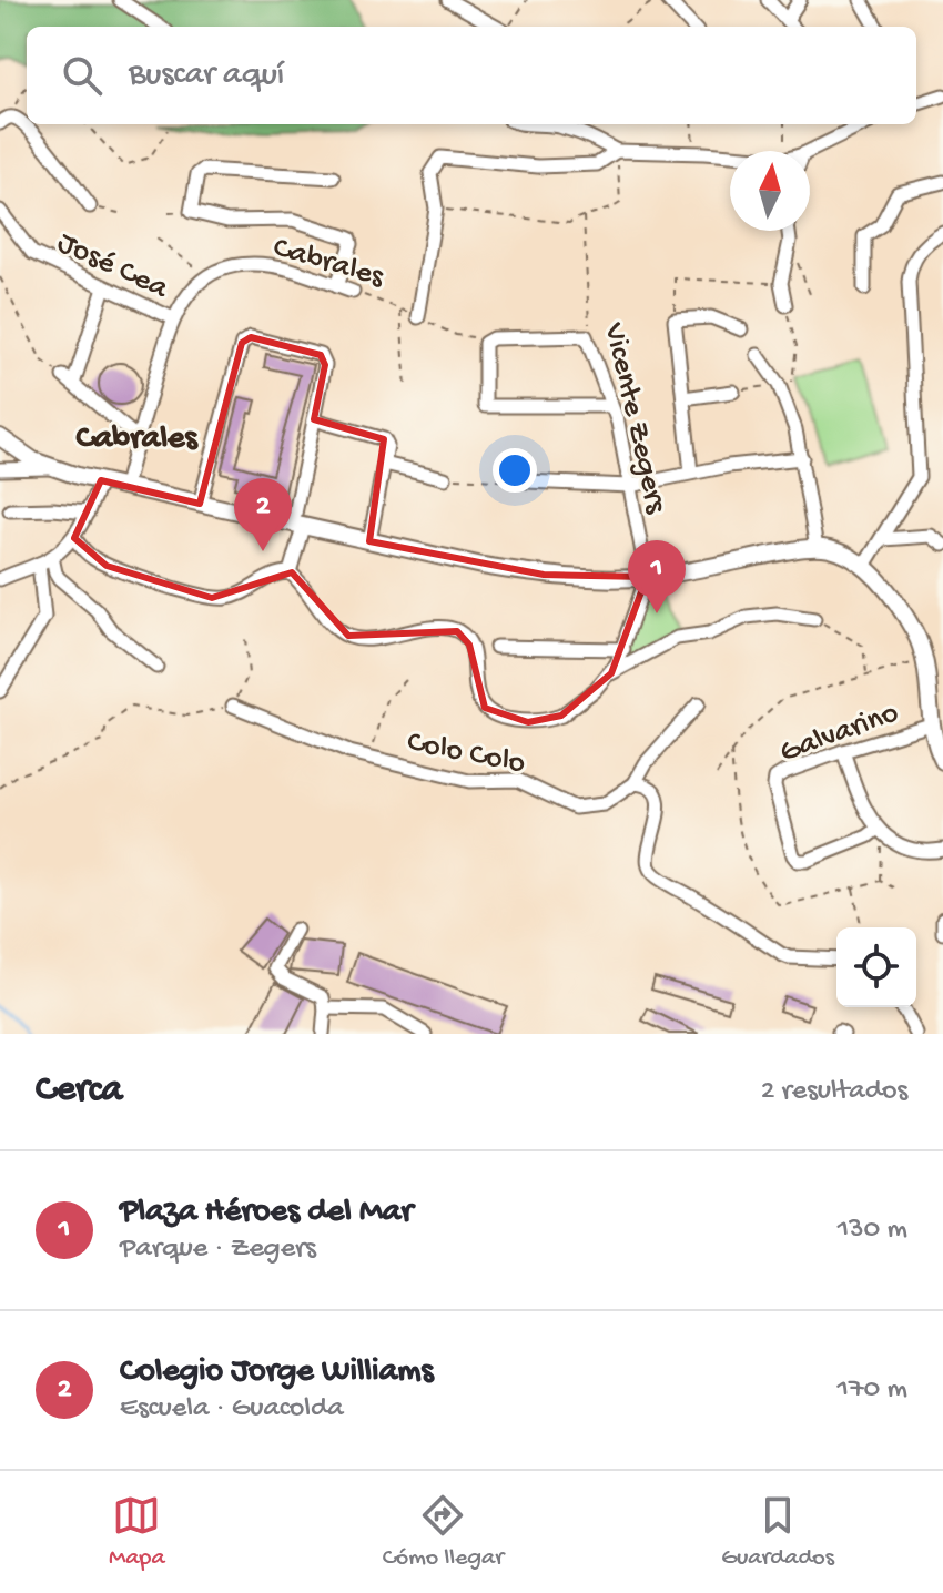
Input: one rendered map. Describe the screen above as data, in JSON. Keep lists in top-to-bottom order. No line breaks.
{"streets":{"street":["Cabrales","José Cea","Vicente Zegers","Galvarino","Colo Colo"]},"districts":["Cabrales"],"north":"top","page":{"search":"Buscar aquí","pins":["2","1"],"heading":["Cerca","2 resultados"],"list":[{"mark":"1","name":"Plaza Héroes del Mar","note":"Parque · Zegers","value":"130 m"},{"mark":"2","name":"Colegio Jorge Williams","note":"Escuela · Guacolda","value":"170 m"}],"nav":["Mapa","Cómo llegar","Guardados"]}}
